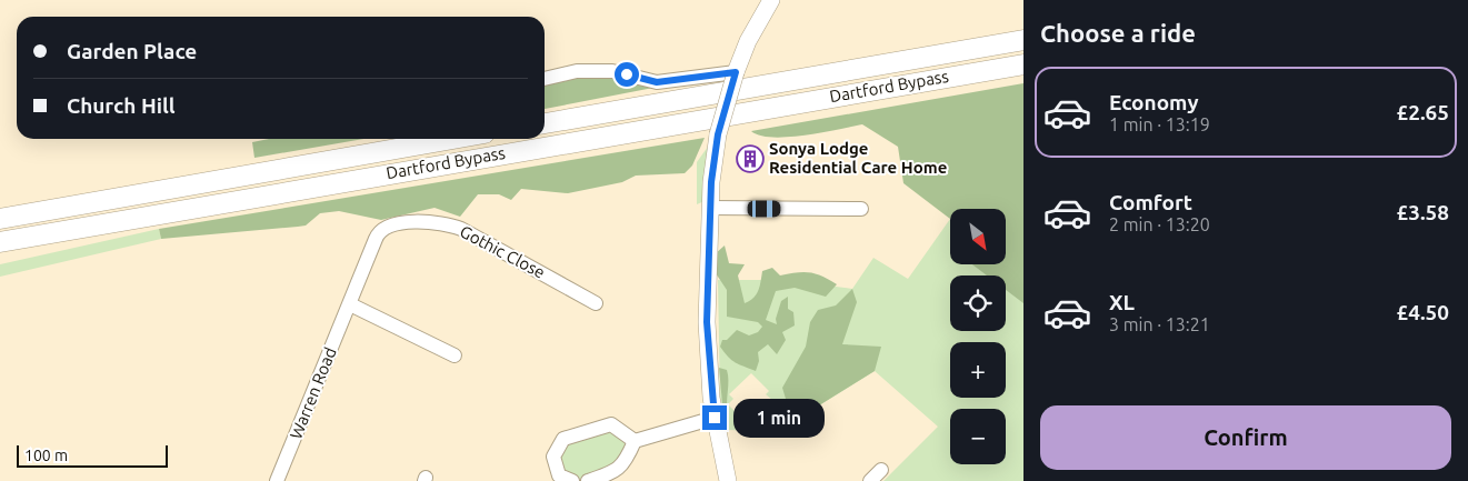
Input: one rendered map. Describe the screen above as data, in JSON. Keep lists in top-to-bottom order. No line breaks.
{"streets":{"highway":["Dartford Bypass"],"street":["Gothic Close","Warren Road"]},"crossings":[["Gothic Close","Warren Road"]],"places":{"building":["Sonya Lodge Residential Care Home"]},"scale_bar":"100 m","north":"bottom right","page":{"heading":"Choose a ride","banner":["Garden Place","Church Hill"],"list":[{"name":"Economy","note":"1 min · 13:19","value":"£2.65"},{"name":"Comfort","note":"2 min · 13:20","value":"£3.58"},{"name":"XL","note":"3 min · 13:21","value":"£4.50"}],"map_buttons":["+","−"],"buttons":"Confirm","bubble":"1 min","scale":"100 m"}}
